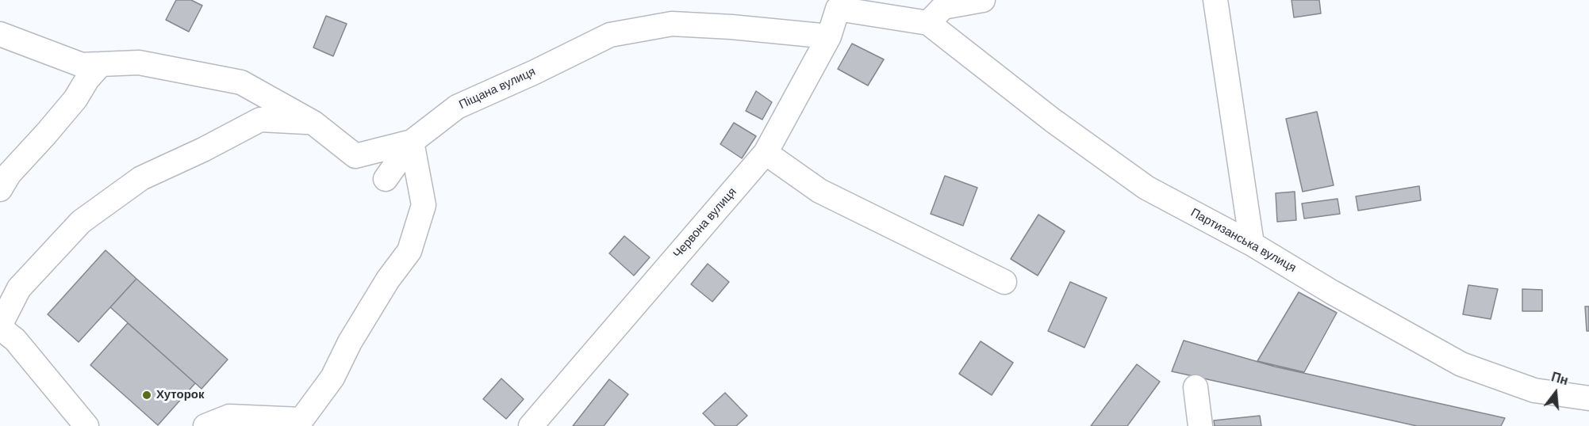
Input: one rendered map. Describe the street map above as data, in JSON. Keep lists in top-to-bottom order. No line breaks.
{"streets":{"street":["Піщана вулиця","Червона вулиця","Партизанська вулиця"]},"crossings":[["Піщана вулиця","Червона вулиця"]],"places":["Хуторок"],"north":"top"}
